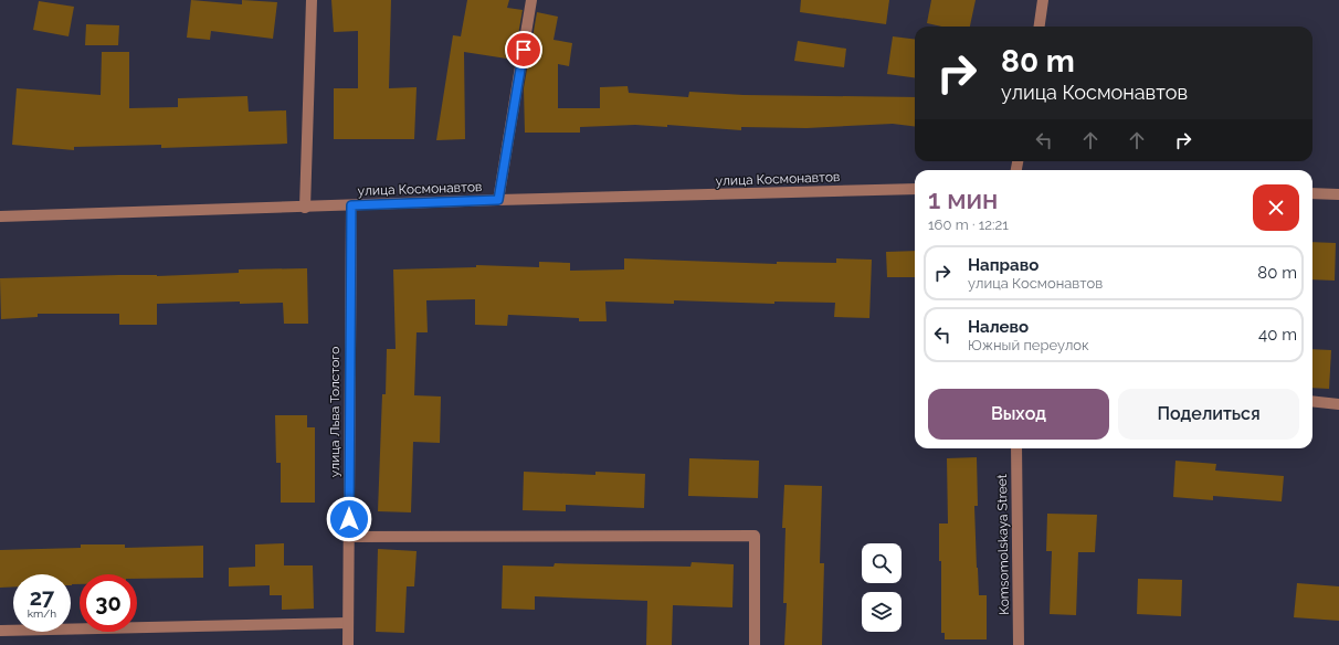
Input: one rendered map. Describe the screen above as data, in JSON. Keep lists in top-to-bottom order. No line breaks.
{"streets":{"street":["улица Космонавтов","улица Льва Толстого","Komsomolskaya Street"]},"crossings":[["улица Космонавтов","улица Льва Толстого"]],"page":{"turn":["80 m","улица Космонавтов"],"heading":["1 мин","160 m · 12:21"],"list":[{"name":"Направо","note":"улица Космонавтов","value":"80 m"},{"name":"Налево","note":"Южный переулок","value":"40 m"}],"buttons":["Выход","Поделиться"],"speed":"27 km/h","limit":"30"}}
